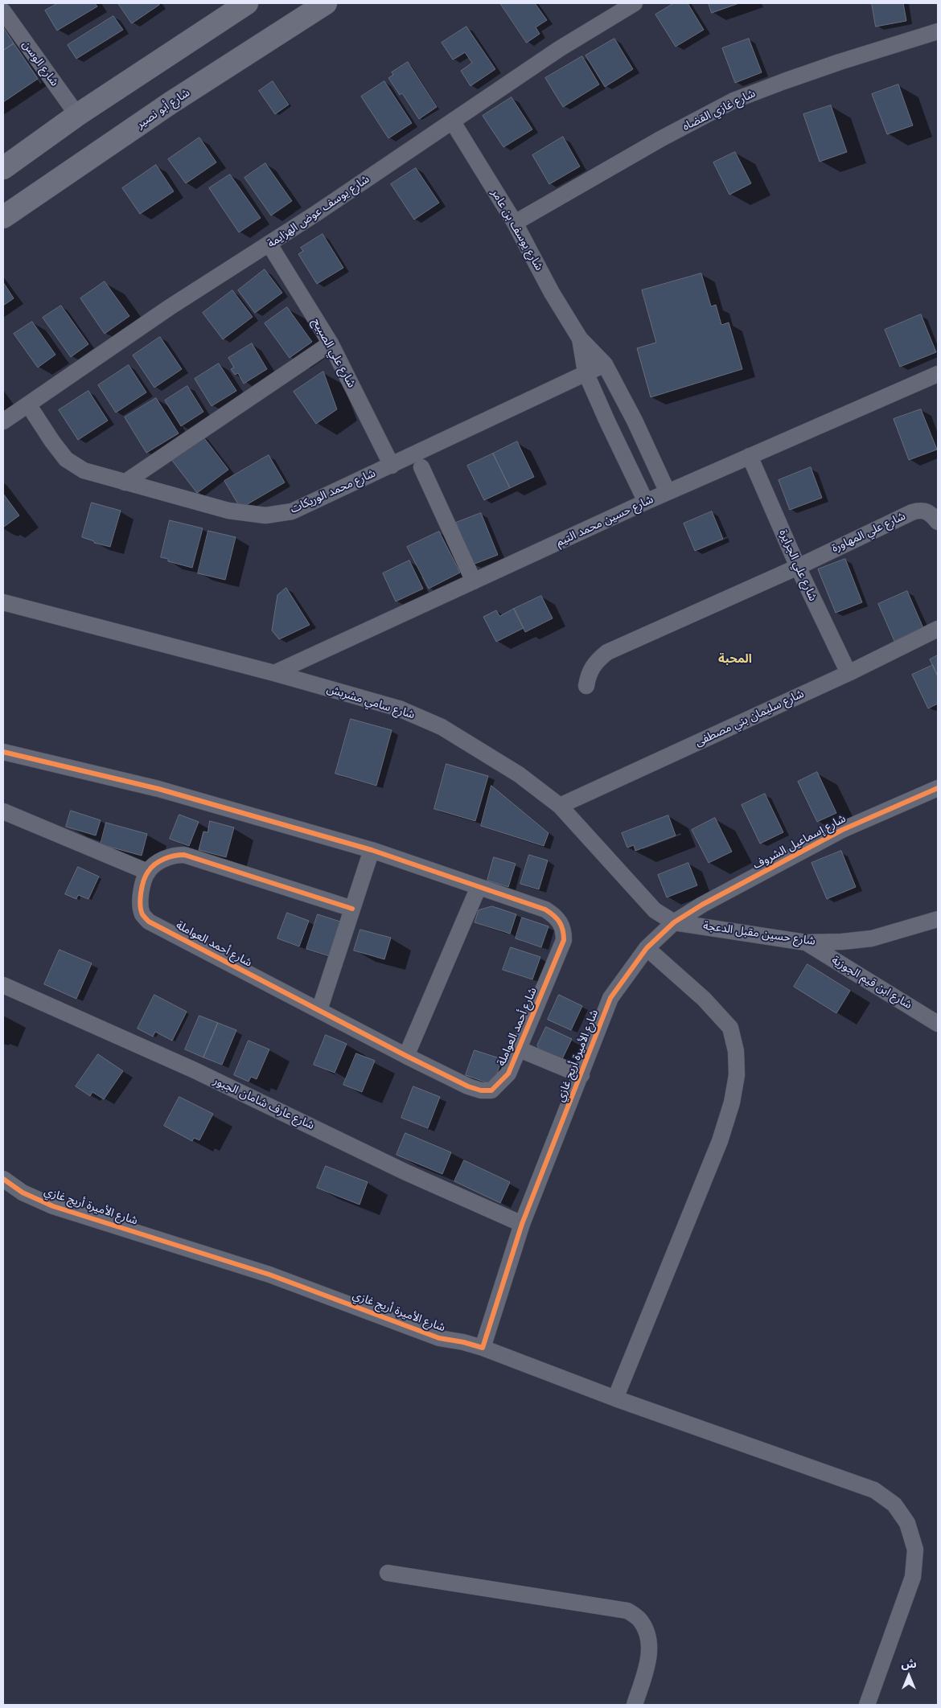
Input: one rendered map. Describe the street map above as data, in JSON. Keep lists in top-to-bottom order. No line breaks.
{"streets":{"main road":["شارع أبو نصير"],"street":["شارع الوسن","شارع غازي القضاه","شارع يوسف عوض الهزايمة","شارع يوسف بن عامر","شارع علي الصبيح","شارع محمد الوريكات","شارع حسين محمد التيم","شارع علي المهاورة","شارع علي الجرايرة","شارع سامي مشربش","شارع سليمان بني مصطفى","شارع إسماعيل الشروف","شارع حسين مقبل الدعجة","شارع أحمد العواملة","شارع ابن قيم الجوزية","شارع الأميرة أريج غازي","شارع عارف شامان الجبور"]},"crossings":[["شارع غازي القضاه","شارع يوسف بن عامر"],["شارع يوسف عوض الهزايمة","شارع يوسف بن عامر"],["شارع يوسف عوض الهزايمة","شارع علي الصبيح"],["شارع يوسف عوض الهزايمة","شارع محمد الوريكات"],["شارع يوسف بن عامر","شارع محمد الوريكات"],["شارع يوسف بن عامر","شارع حسين محمد التيم"],["شارع علي الصبيح","شارع محمد الوريكات"],["شارع حسين محمد التيم","شارع علي الجرايرة"],["شارع حسين محمد التيم","شارع سامي مشربش"],["شارع علي المهاورة","شارع علي الجرايرة"],["شارع علي الجرايرة","شارع سليمان بني مصطفى"],["شارع سامي مشربش","شارع سليمان بني مصطفى"],["شارع سامي مشربش","شارع إسماعيل الشروف"],["شارع سامي مشربش","شارع حسين مقبل الدعجة"],["شارع سامي مشربش","شارع الأميرة أريج غازي"],["شارع إسماعيل الشروف","شارع حسين مقبل الدعجة"],["شارع إسماعيل الشروف","شارع الأميرة أريج غازي"],["شارع حسين مقبل الدعجة","شارع ابن قيم الجوزية"],["شارع حسين مقبل الدعجة","شارع الأميرة أريج غازي"],["شارع أحمد العواملة","شارع الأميرة أريج غازي"],["شارع الأميرة أريج غازي","شارع عارف شامان الجبور"]],"districts":["المحبة"],"north":"top"}
